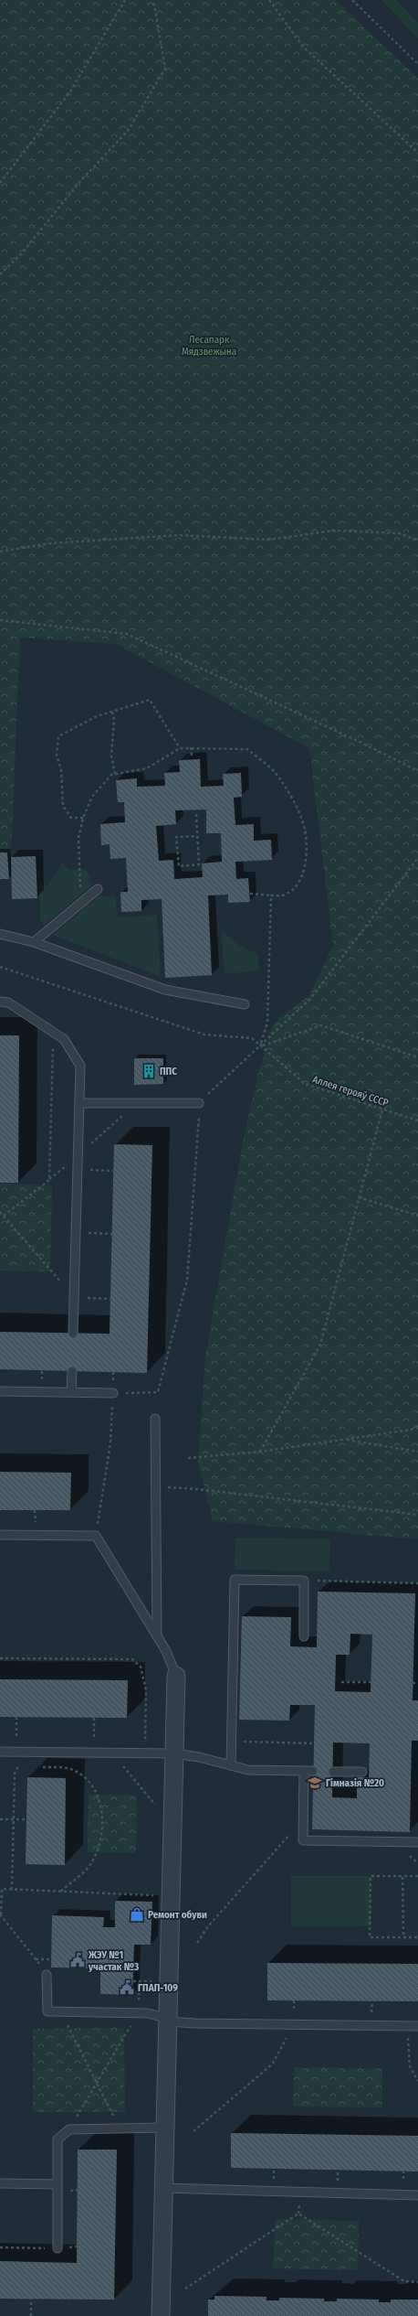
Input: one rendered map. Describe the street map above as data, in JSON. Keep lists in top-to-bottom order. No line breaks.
{"streets":{"path":["Аллея герояў СССР"]},"parks":["Лесапарк Мядзвежына"],"places":{"building":["ППС"],"school or university":["Гімназія №20"],"shop":["Ремонт обуви"],"public building":["ЖЭУ №1 участак №3","ГПАП-109"]}}
